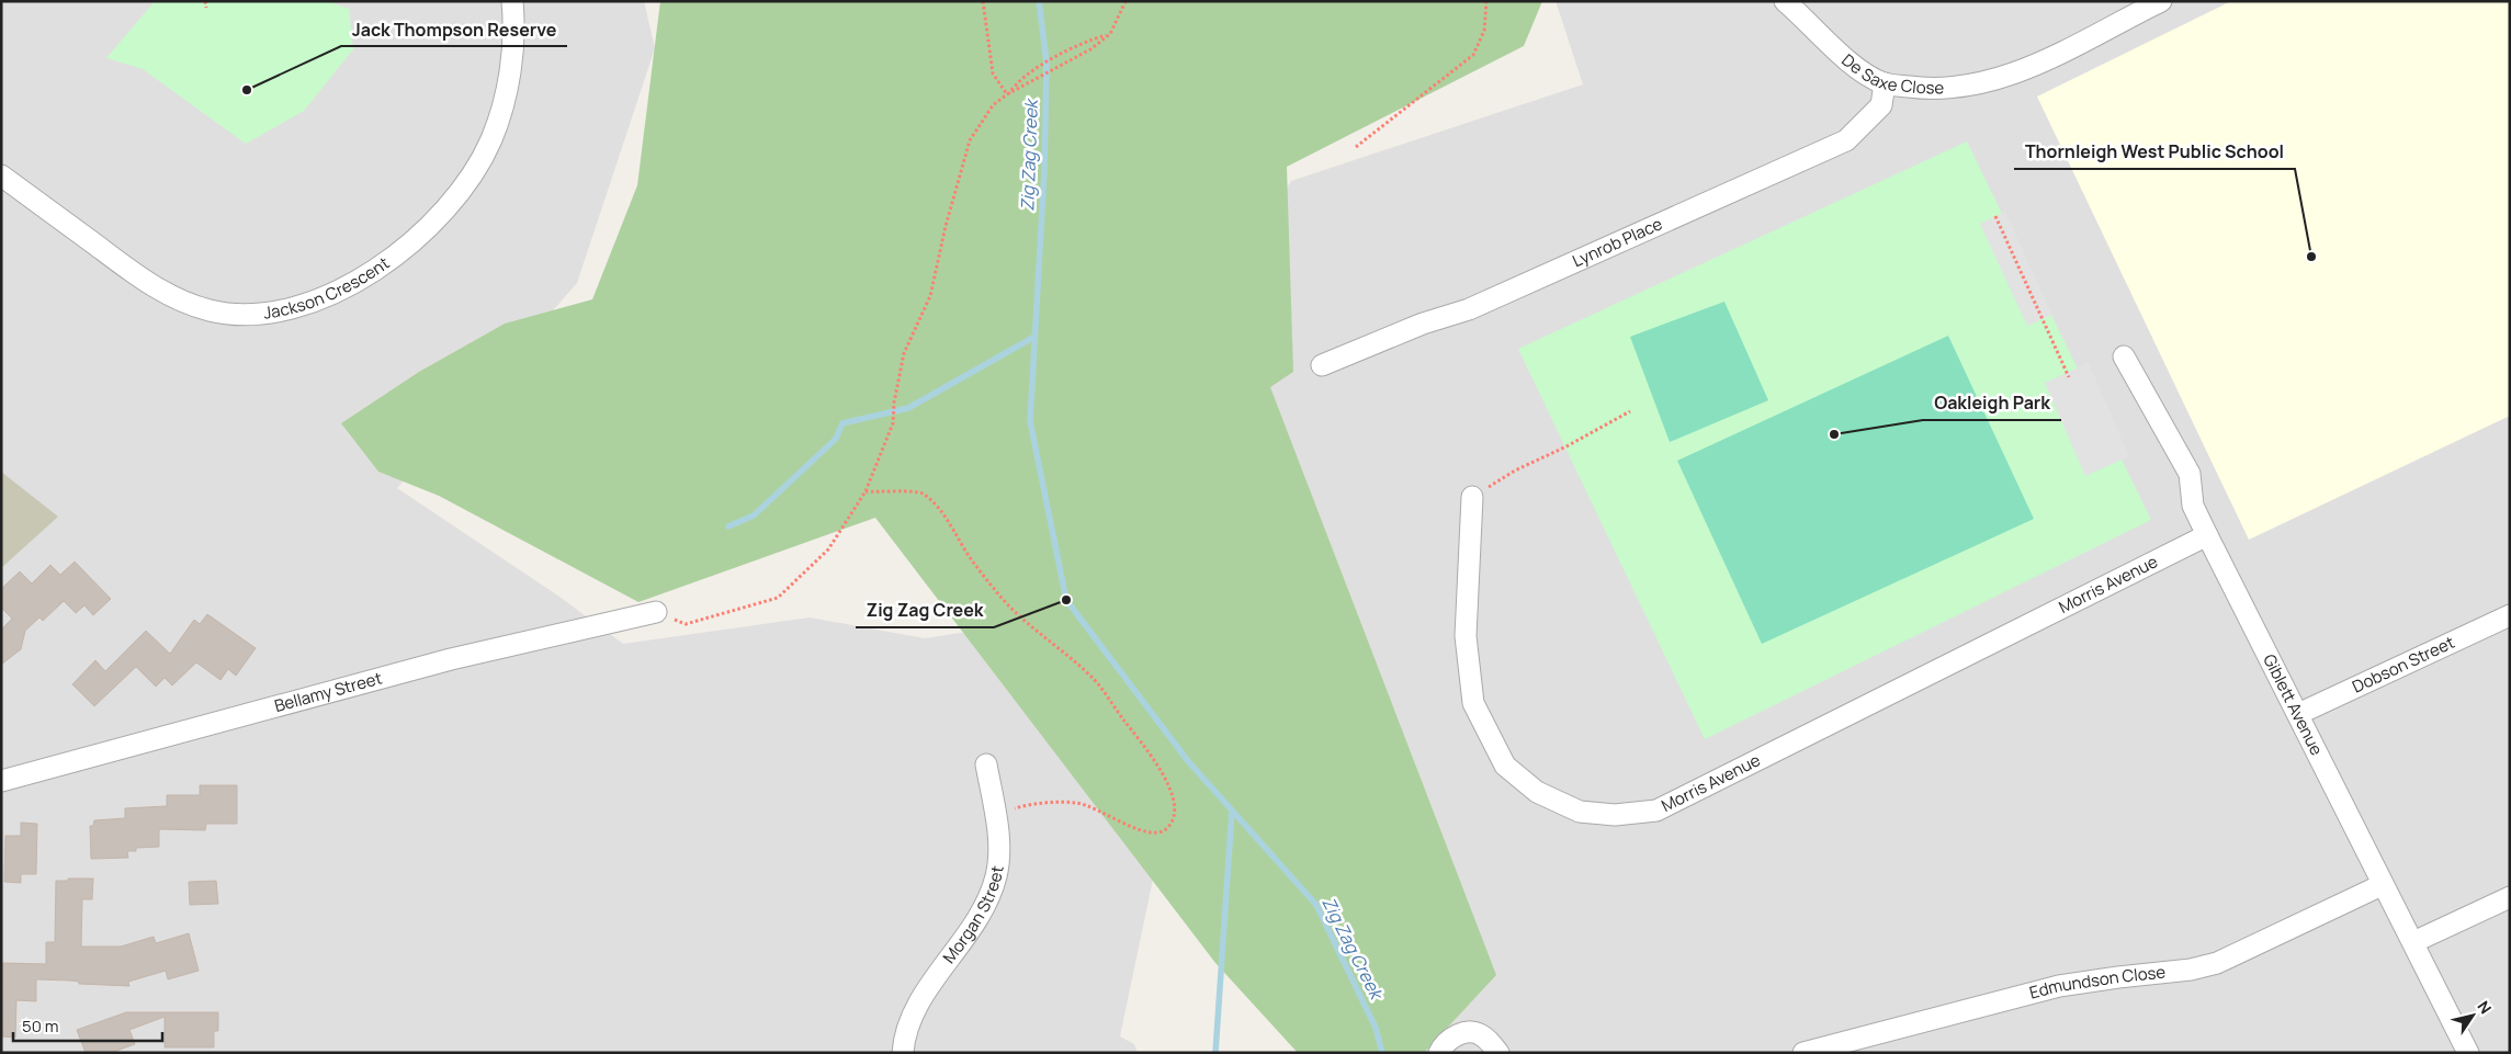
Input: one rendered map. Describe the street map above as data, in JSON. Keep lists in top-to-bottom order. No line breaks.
{"streets":{"street":["De Saxe Close","Lynrob Place","Jackson Crescent","Morris Avenue","Dobson Street","Bellamy Street","Giblett Avenue","Morgan Street","Edmundson Close"]},"crossings":[["De Saxe Close","Lynrob Place"],["Morris Avenue","Giblett Avenue"],["Dobson Street","Giblett Avenue"],["Giblett Avenue","Edmundson Close"]],"water":["Zig Zag Creek"],"places":["Jack Thompson Reserve","Thornleigh West Public School","Oakleigh Park","Zig Zag Creek"],"scale_bar":"50 m","north":"top right"}
